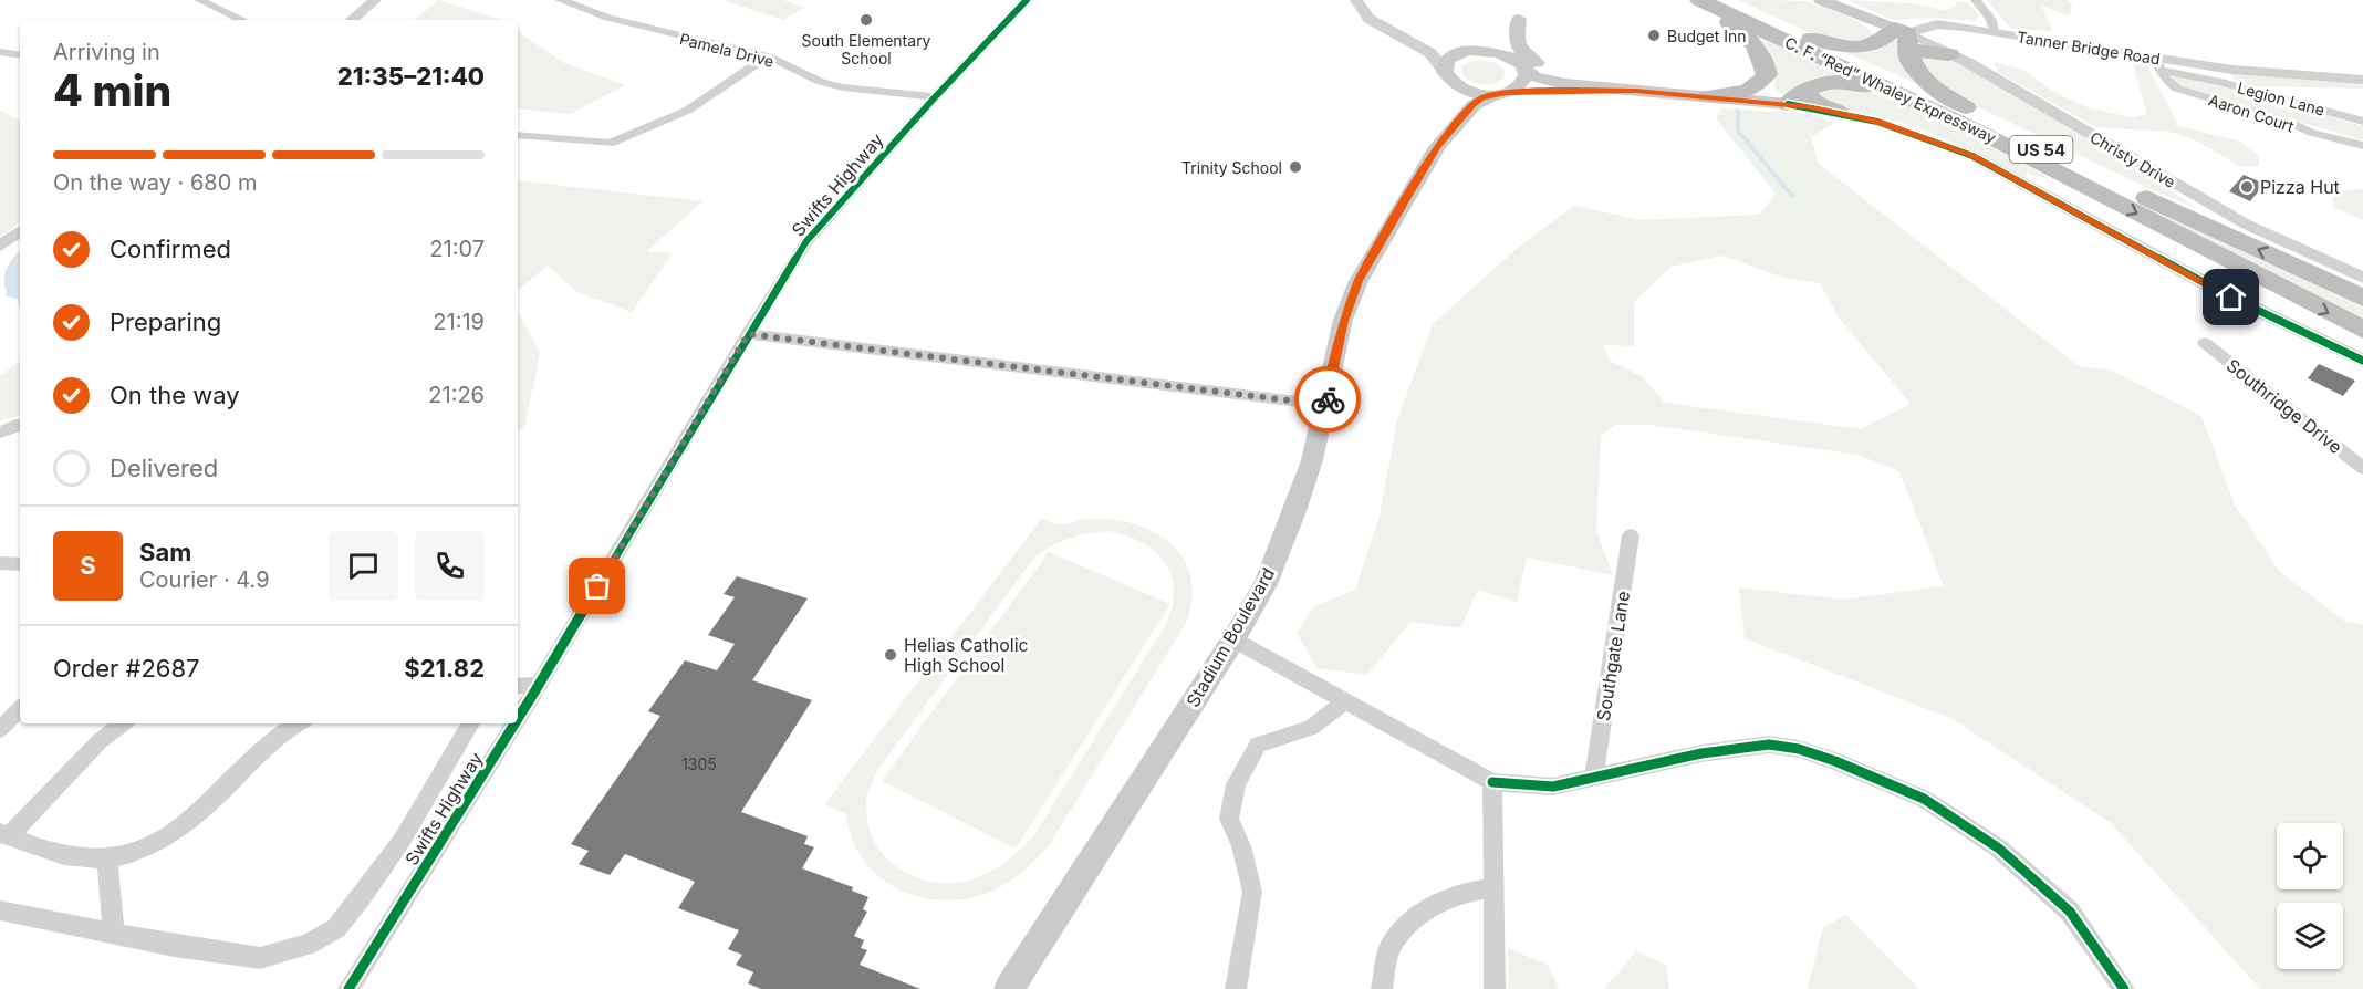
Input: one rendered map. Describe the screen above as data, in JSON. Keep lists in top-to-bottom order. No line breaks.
{"streets":{"highway":["C. F. “Red” Whaley Expressway","US 54"],"main road":["Stadium Boulevard"],"street":["Tanner Bridge Road","Pamela Drive","Legion Lane","Aaron Court","Christy Drive","Swifts Highway","Southridge Drive","Southgate Lane"]},"crossings":[["Tanner Bridge Road","Legion Lane"],["Tanner Bridge Road","Aaron Court"],["Tanner Bridge Road","Christy Drive"],["Pamela Drive","Swifts Highway"],["Legion Lane","Aaron Court"]],"places":["South Elementary School","Budget Inn","Trinity School","Pizza Hut","Helias Catholic High School"],"house_numbers":["1305"],"page":{"heading":["4 min","Arriving in","21:35–21:40"],"panel":["Sam","Courier · 4.9","Order #2687","$21.82"],"bar":"On the way · 680 m","list":[["Confirmed","21:07"],["Preparing","21:19"],["On the way","21:26"],"Delivered"],"round":"S"}}
